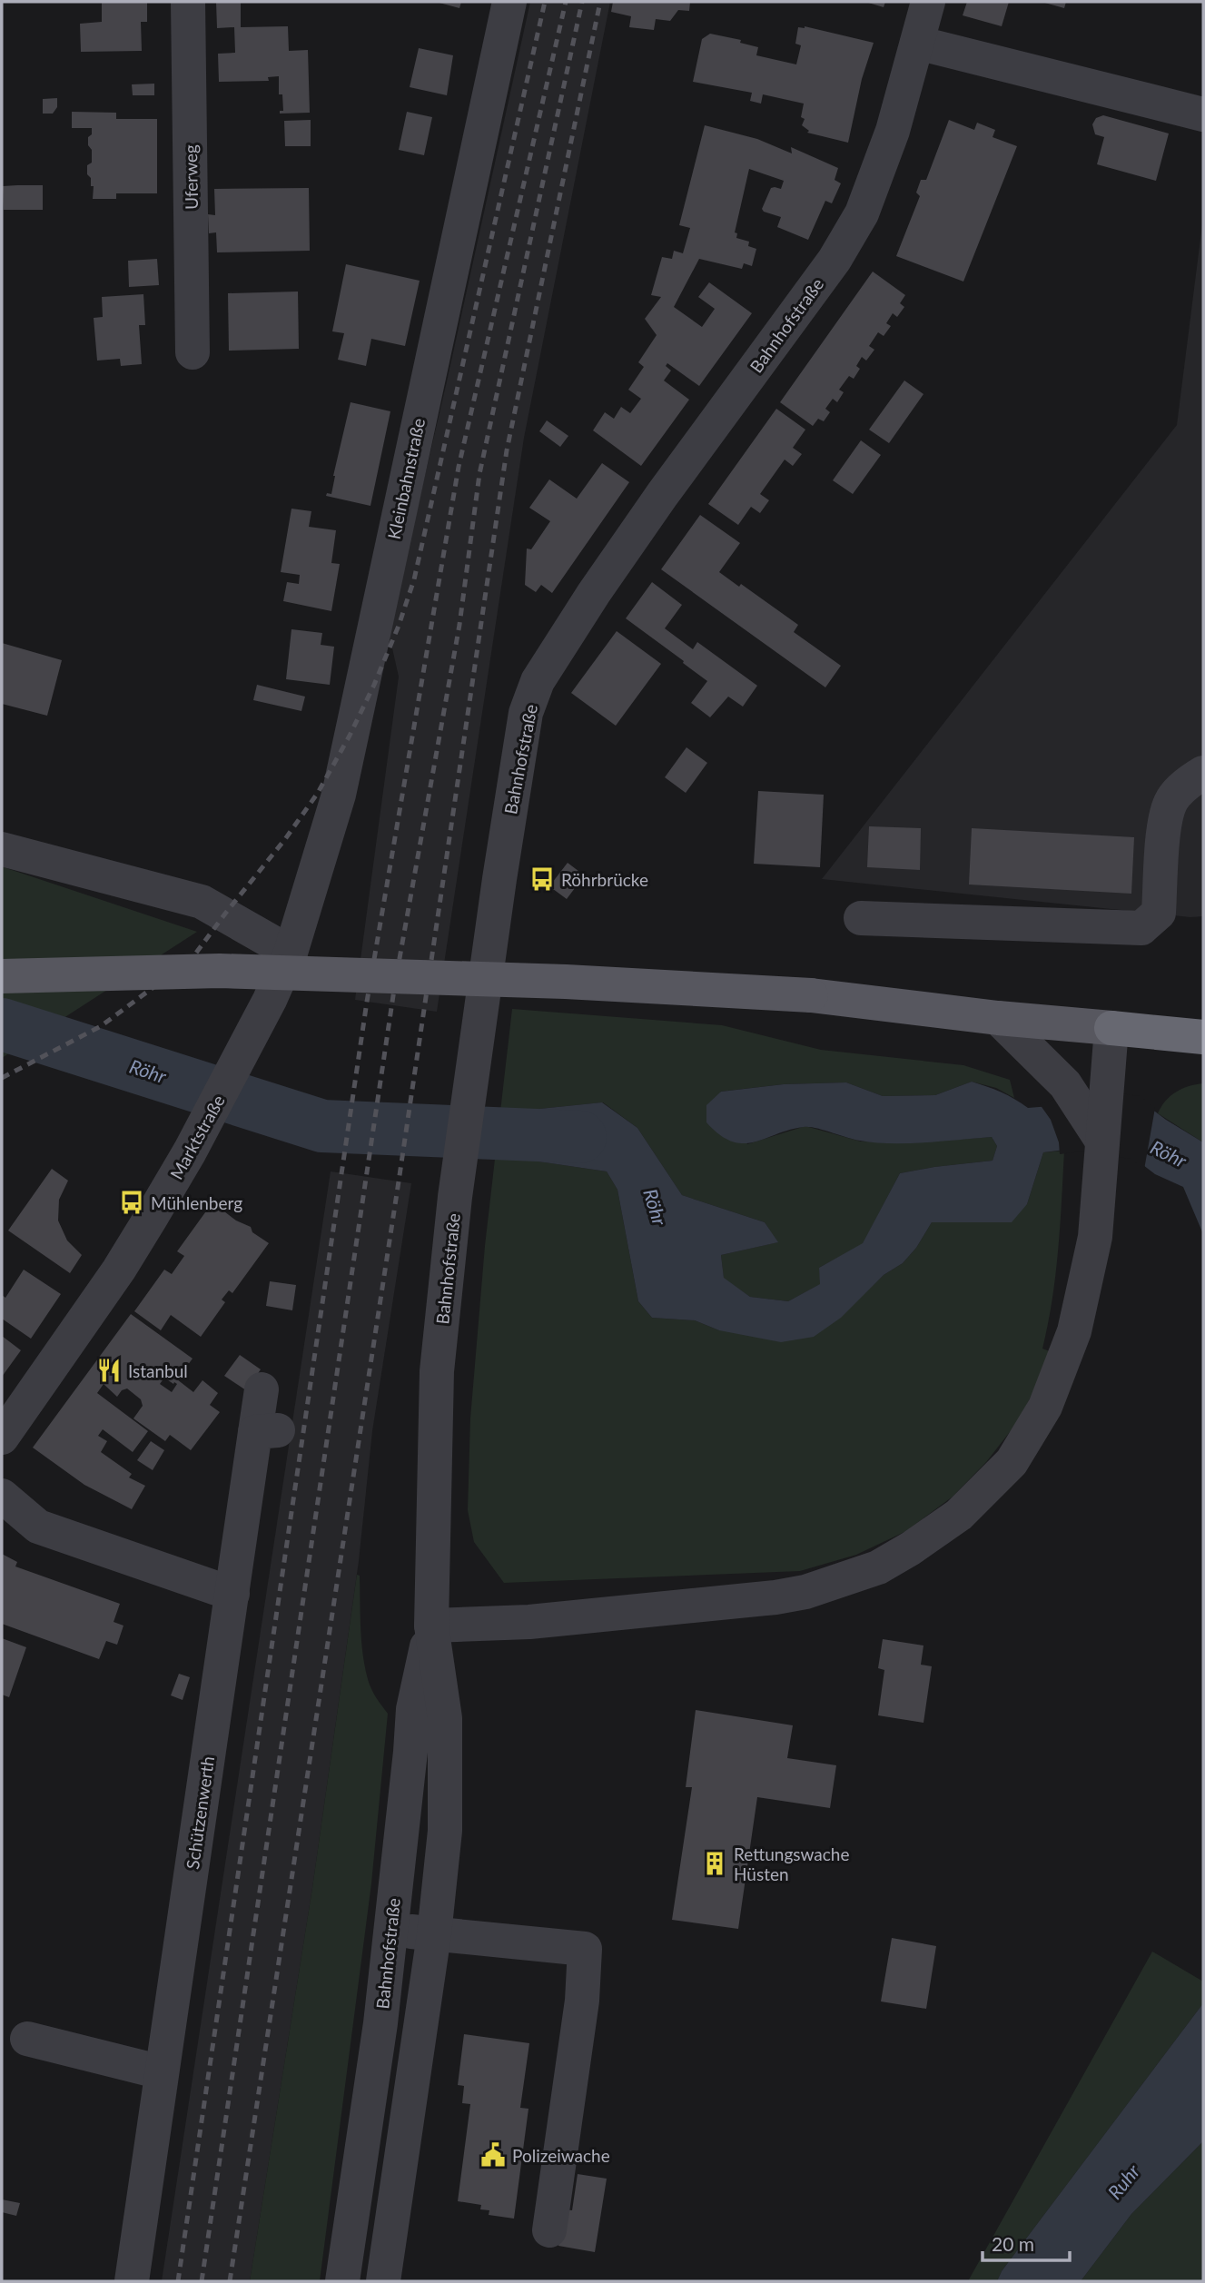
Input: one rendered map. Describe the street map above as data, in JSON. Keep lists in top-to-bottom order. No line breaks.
{"streets":{"street":["Uferweg","Bahnhofstraße","Kleinbahnstraße","Marktstraße","Schützenwerth"]},"crossings":[["Kleinbahnstraße","Marktstraße"]],"water":["Röhr","Ruhr"],"places":{"bus stop":["Röhrbrücke","Mühlenberg"],"restaurant":["Istanbul"],"building":["Rettungswache Hüsten"],"public building":["Polizeiwache"]},"scale_bar":"20 m"}
